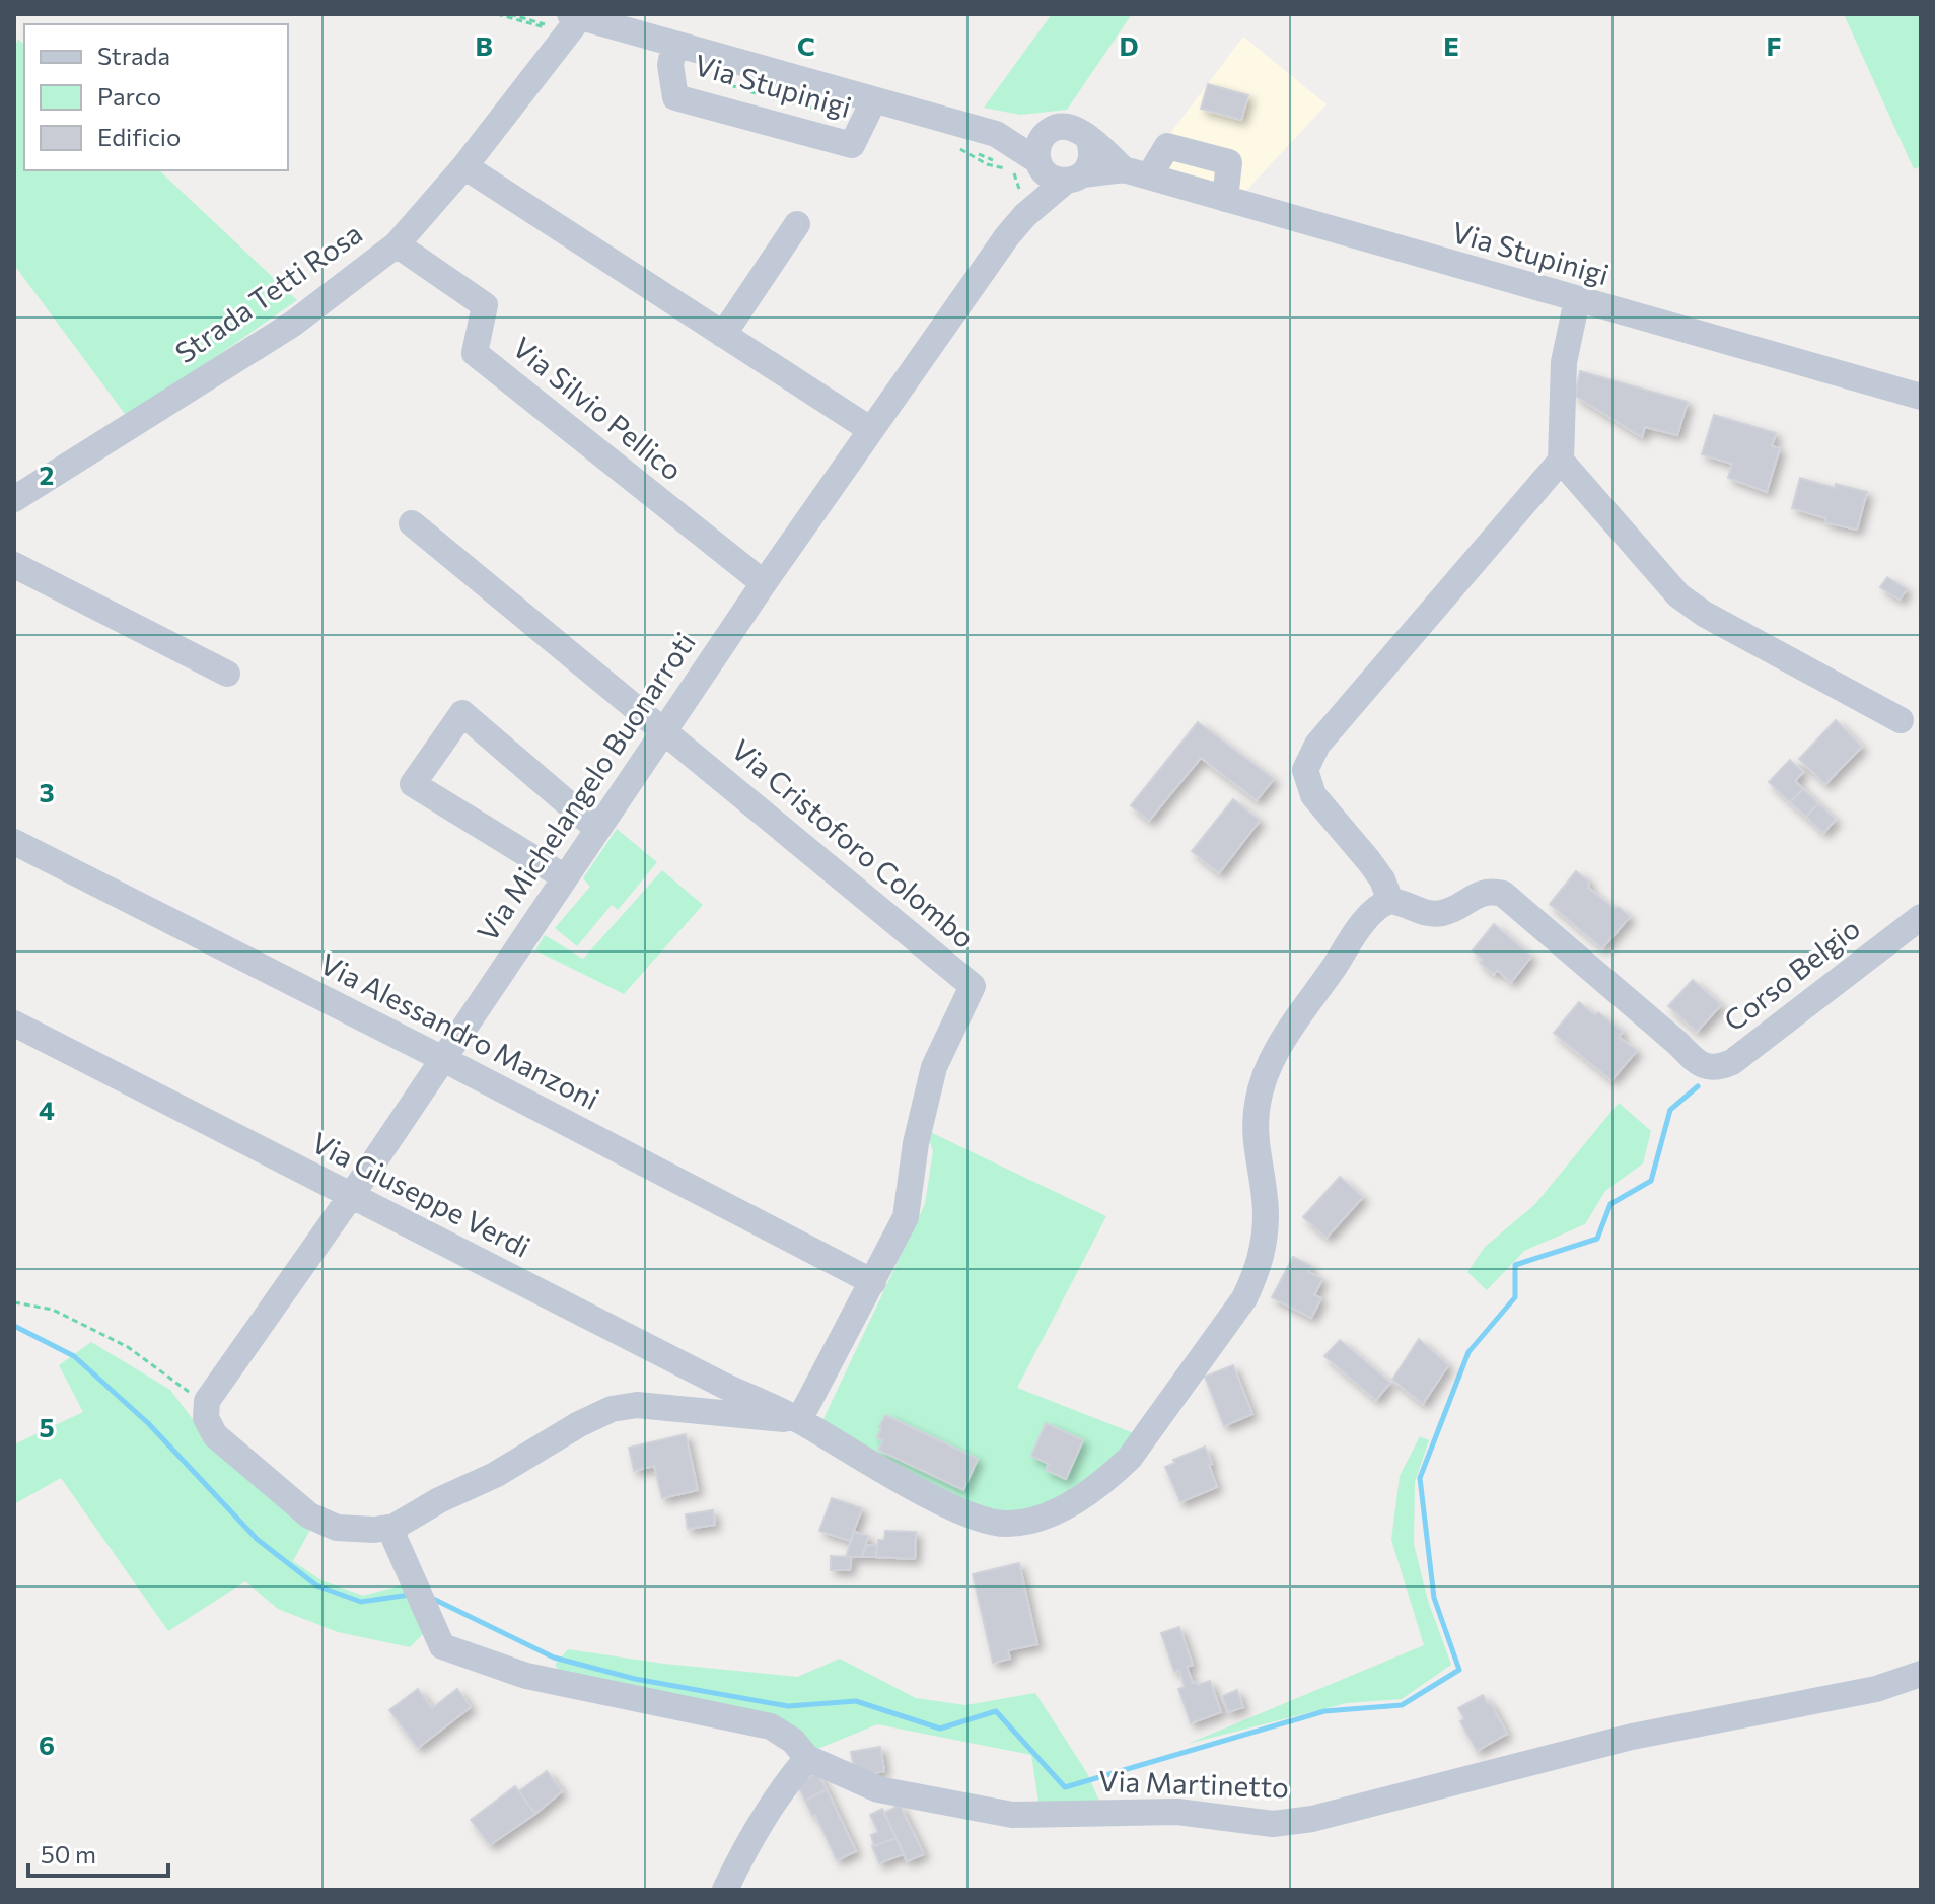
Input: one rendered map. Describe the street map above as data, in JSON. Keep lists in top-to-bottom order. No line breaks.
{"streets":{"street":["Via Stupinigi","Strada Tetti Rosa","Via Silvio Pellico","Via Michelangelo Buonarroti","Via Cristoforo Colombo","Corso Belgio","Via Alessandro Manzoni","Via Giuseppe Verdi","Via Martinetto"]},"crossings":[["Via Stupinigi","Strada Tetti Rosa"],["Via Stupinigi","Via Michelangelo Buonarroti"],["Strada Tetti Rosa","Via Silvio Pellico"],["Via Silvio Pellico","Via Michelangelo Buonarroti"],["Via Michelangelo Buonarroti","Via Cristoforo Colombo"],["Via Michelangelo Buonarroti","Via Alessandro Manzoni"],["Via Michelangelo Buonarroti","Via Giuseppe Verdi"],["Via Cristoforo Colombo","Via Alessandro Manzoni"],["Via Cristoforo Colombo","Via Giuseppe Verdi"]],"legend":["Strada","Parco","Edificio"],"scale_bar":"50 m","grid":{"columns":["B","C","D","E","F"],"rows":["2","3","4","5","6"]}}
